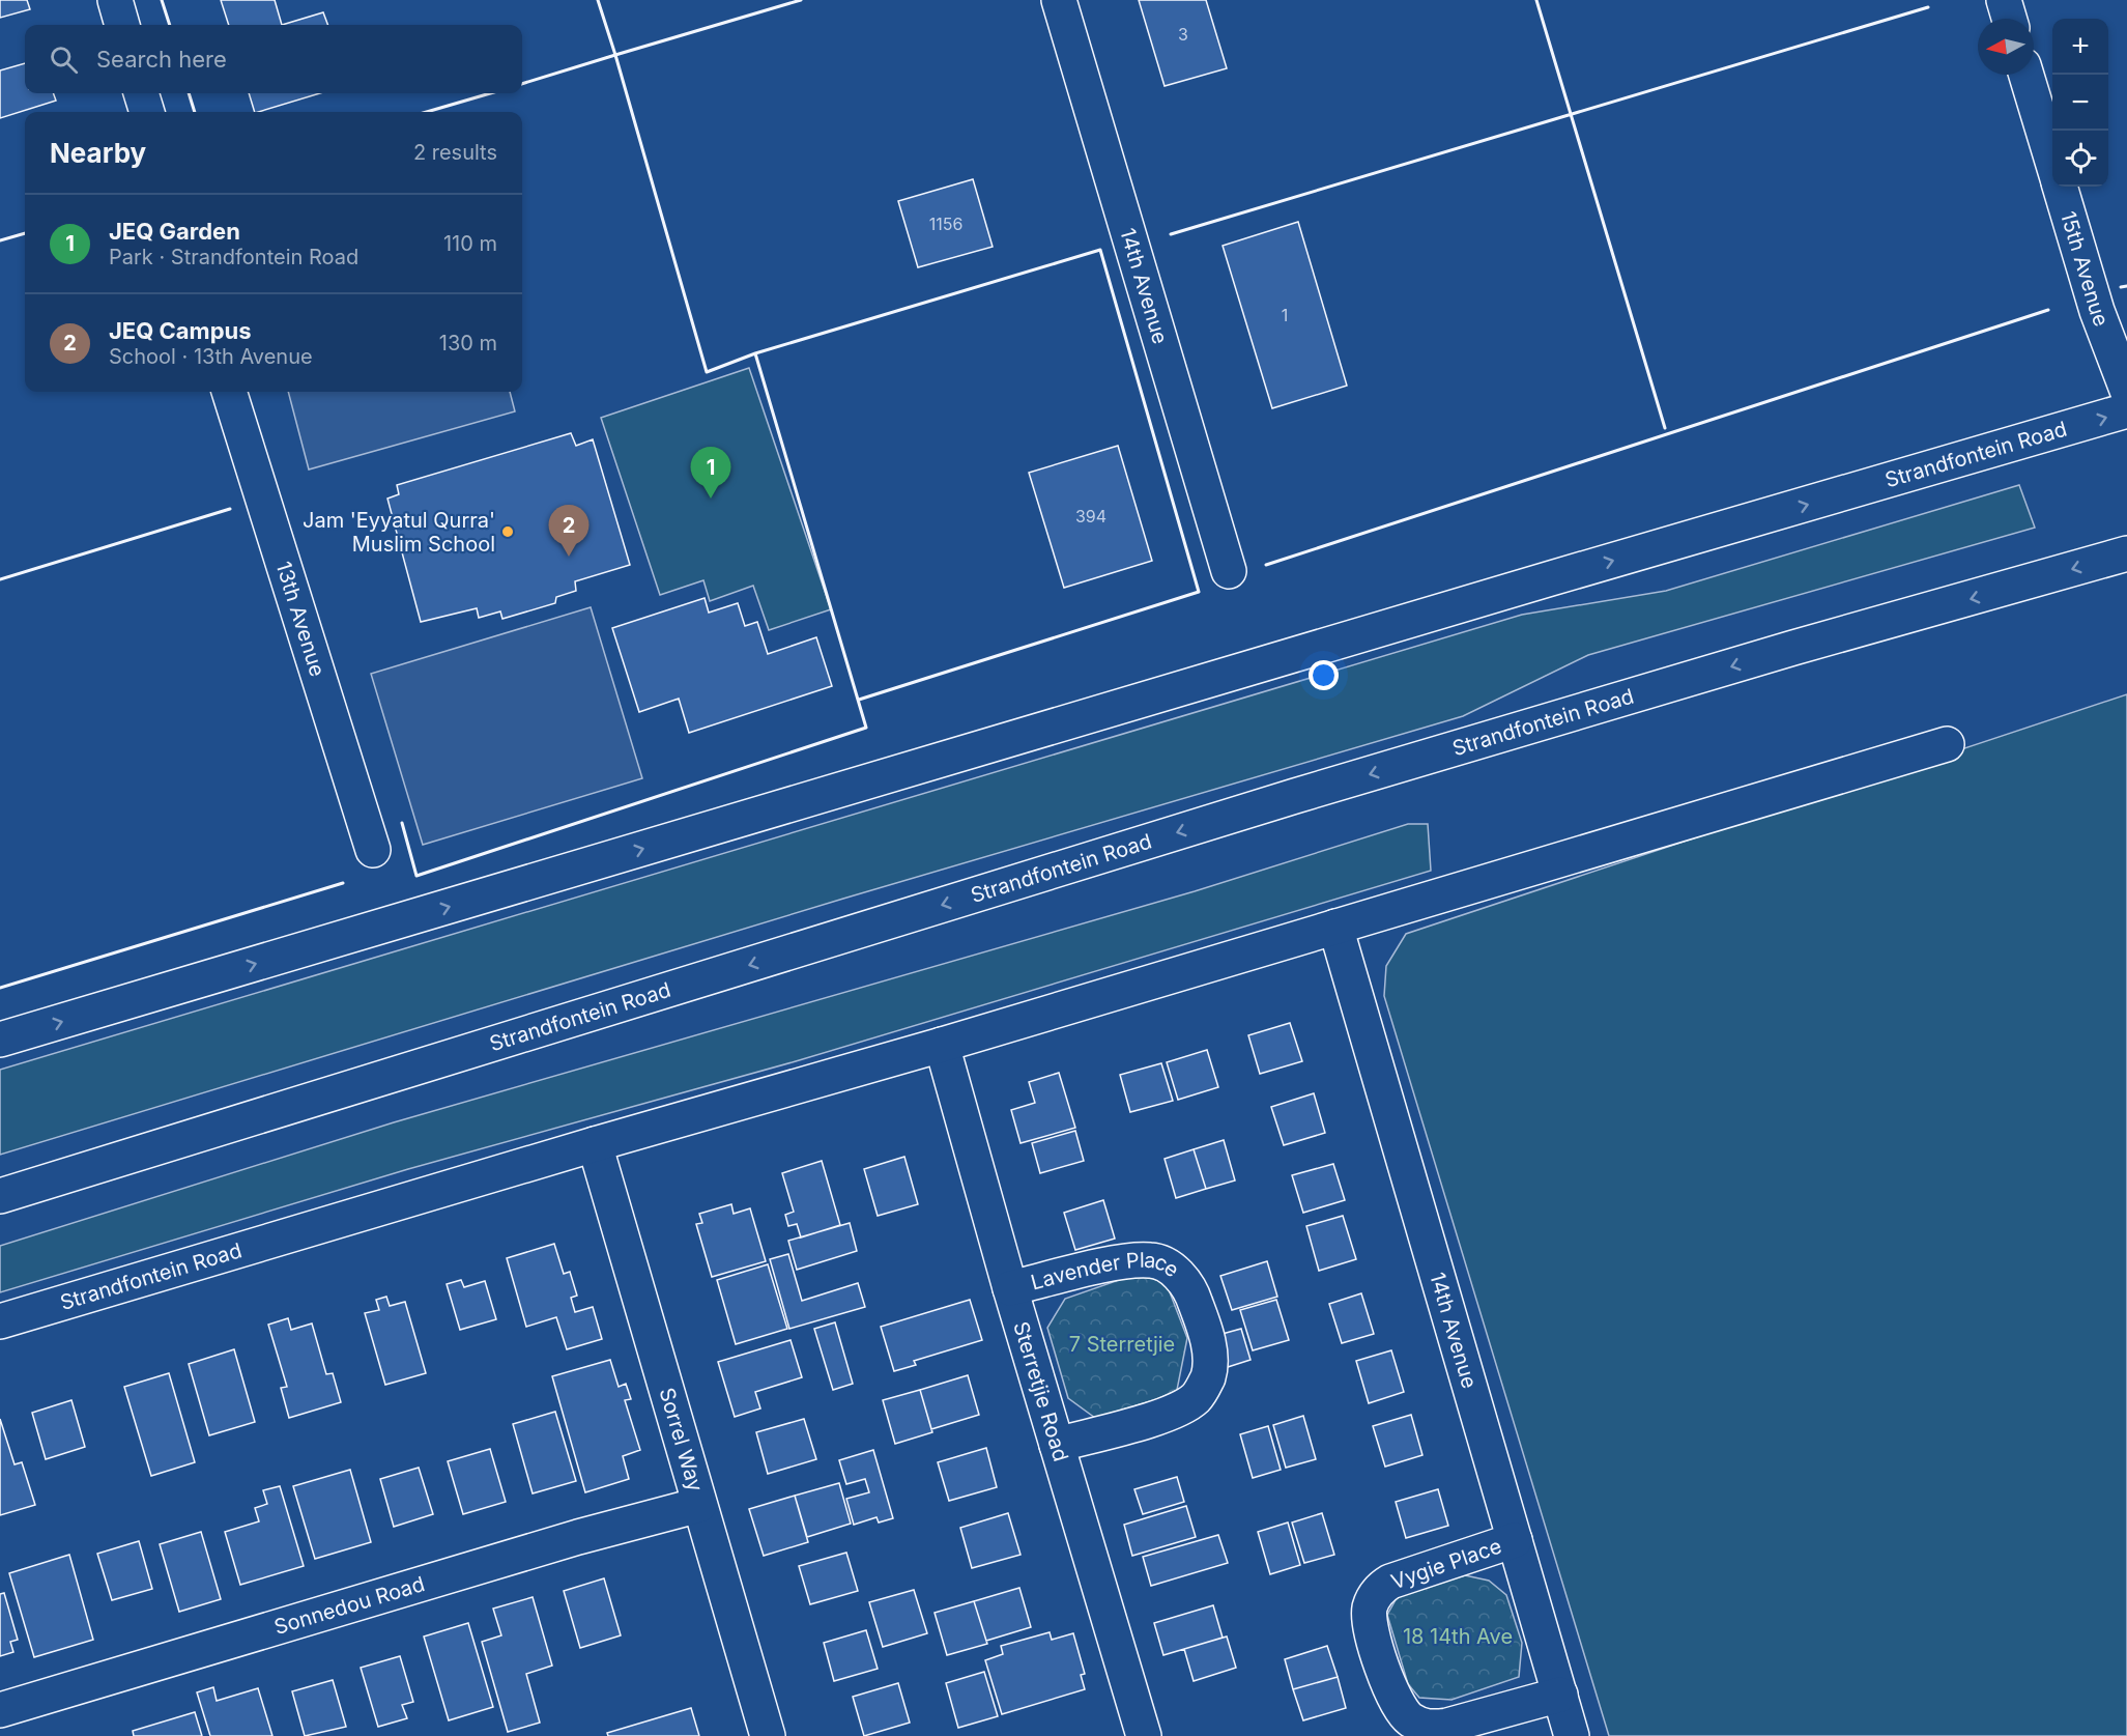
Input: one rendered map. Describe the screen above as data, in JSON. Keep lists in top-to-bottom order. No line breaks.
{"streets":{"street":["15th Avenue","14th Avenue","Strandfontein Road","13th Avenue","Lavender Place","Sterretjie Road","Sorrel Way","Vygie Place","Sonnedou Road"]},"crossings":[["14th Avenue","Strandfontein Road"],["14th Avenue","Vygie Place"],["Strandfontein Road","Sterretjie Road"],["Strandfontein Road","Sorrel Way"],["Lavender Place","Sterretjie Road"],["Sorrel Way","Sonnedou Road"]],"parks":["7 Sterretjie","18 14th Ave"],"places":["Jam 'Eyyatul Qurra' Muslim School"],"house_numbers":["3","1156","1","394"],"north":"left","page":{"map_buttons":["+","−"],"search":"Search here","heading":["Nearby","2 results"],"list":[{"mark":"1","name":"JEQ Garden","note":"Park · Strandfontein Road","value":"110 m"},{"mark":"2","name":"JEQ Campus","note":"School · 13th Avenue","value":"130 m"}],"pins":["1","2"]}}
